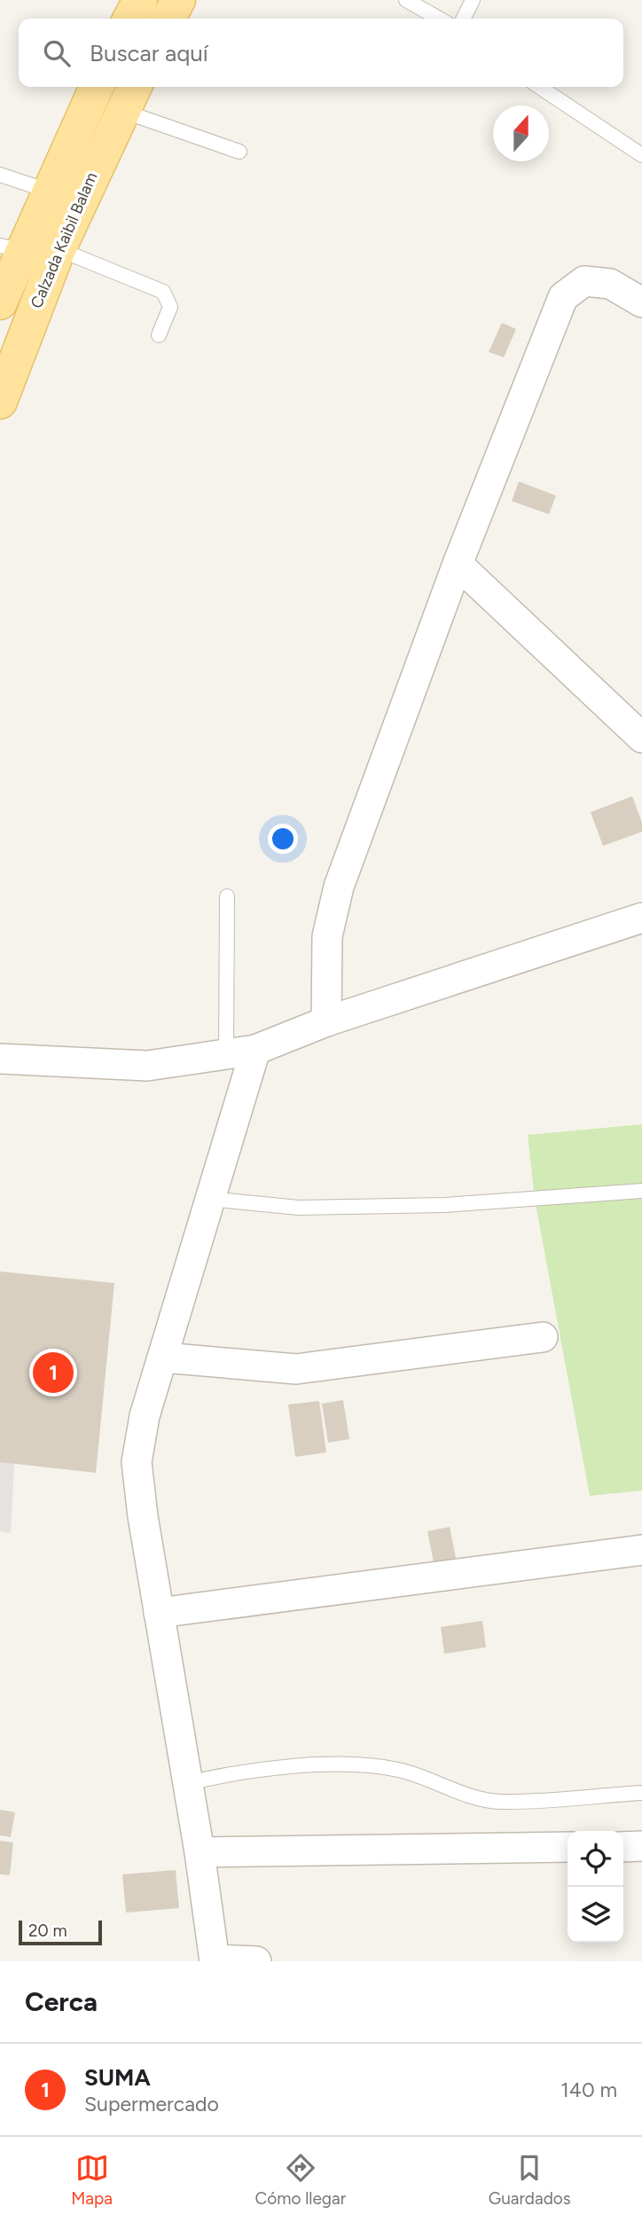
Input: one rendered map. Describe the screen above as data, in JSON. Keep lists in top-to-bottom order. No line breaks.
{"streets":{"main road":["Calzada Kaibil Balam"]},"scale_bar":"20 m","north":"top","page":{"search":"Buscar aquí","pins":"1","scale":"20 m","heading":"Cerca","list":[{"mark":"1","name":"SUMA","note":"Supermercado","value":"140 m"}],"nav":["Mapa","Cómo llegar","Guardados"]}}
